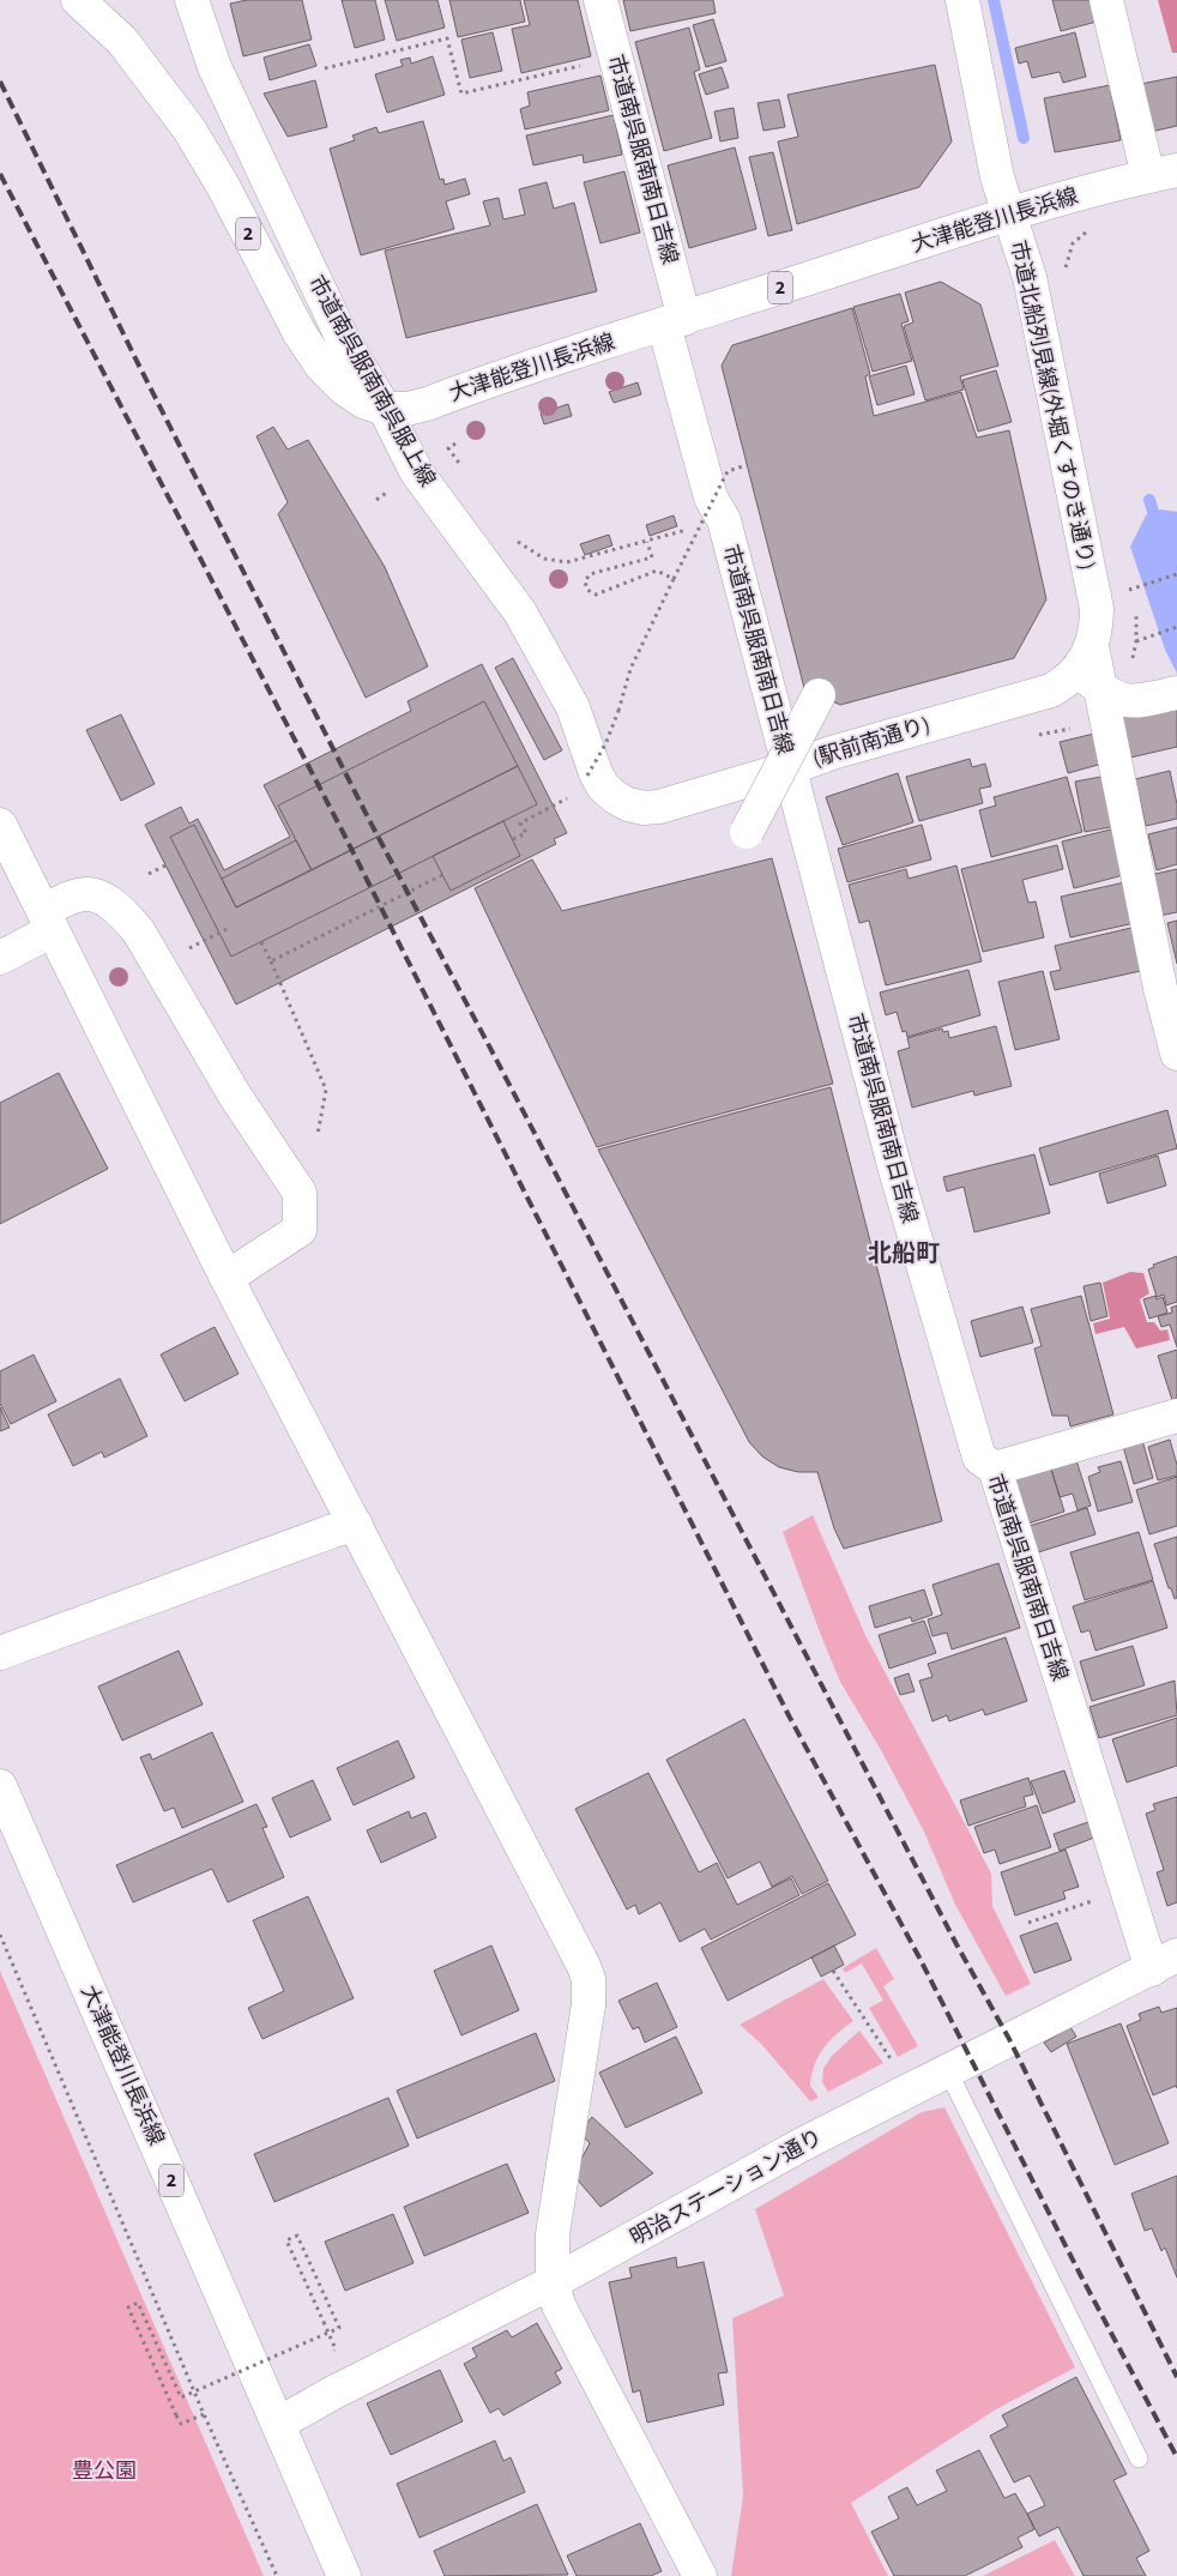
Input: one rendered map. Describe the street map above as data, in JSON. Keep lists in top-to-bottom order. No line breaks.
{"streets":{"street":["市道南呉服南南日吉線","大津能登川長浜線","2","市道南呉服南南呉服上線","市道北船列見線(外堀くすのき通り)","(駅前南通り)","明治ステーション通り"]},"crossings":[["市道南呉服南南日吉線","大津能登川長浜線"],["市道南呉服南南日吉線","(駅前南通り)"],["市道南呉服南南日吉線","明治ステーション通り"],["大津能登川長浜線","2"],["大津能登川長浜線","市道南呉服南南呉服上線"],["大津能登川長浜線","市道北船列見線(外堀くすのき通り)"],["大津能登川長浜線","明治ステーション通り"],["2","市道南呉服南南呉服上線"],["市道南呉服南南呉服上線","(駅前南通り)"],["市道北船列見線(外堀くすのき通り)","(駅前南通り)"]],"districts":["北船町"],"parks":["豊公園"]}
